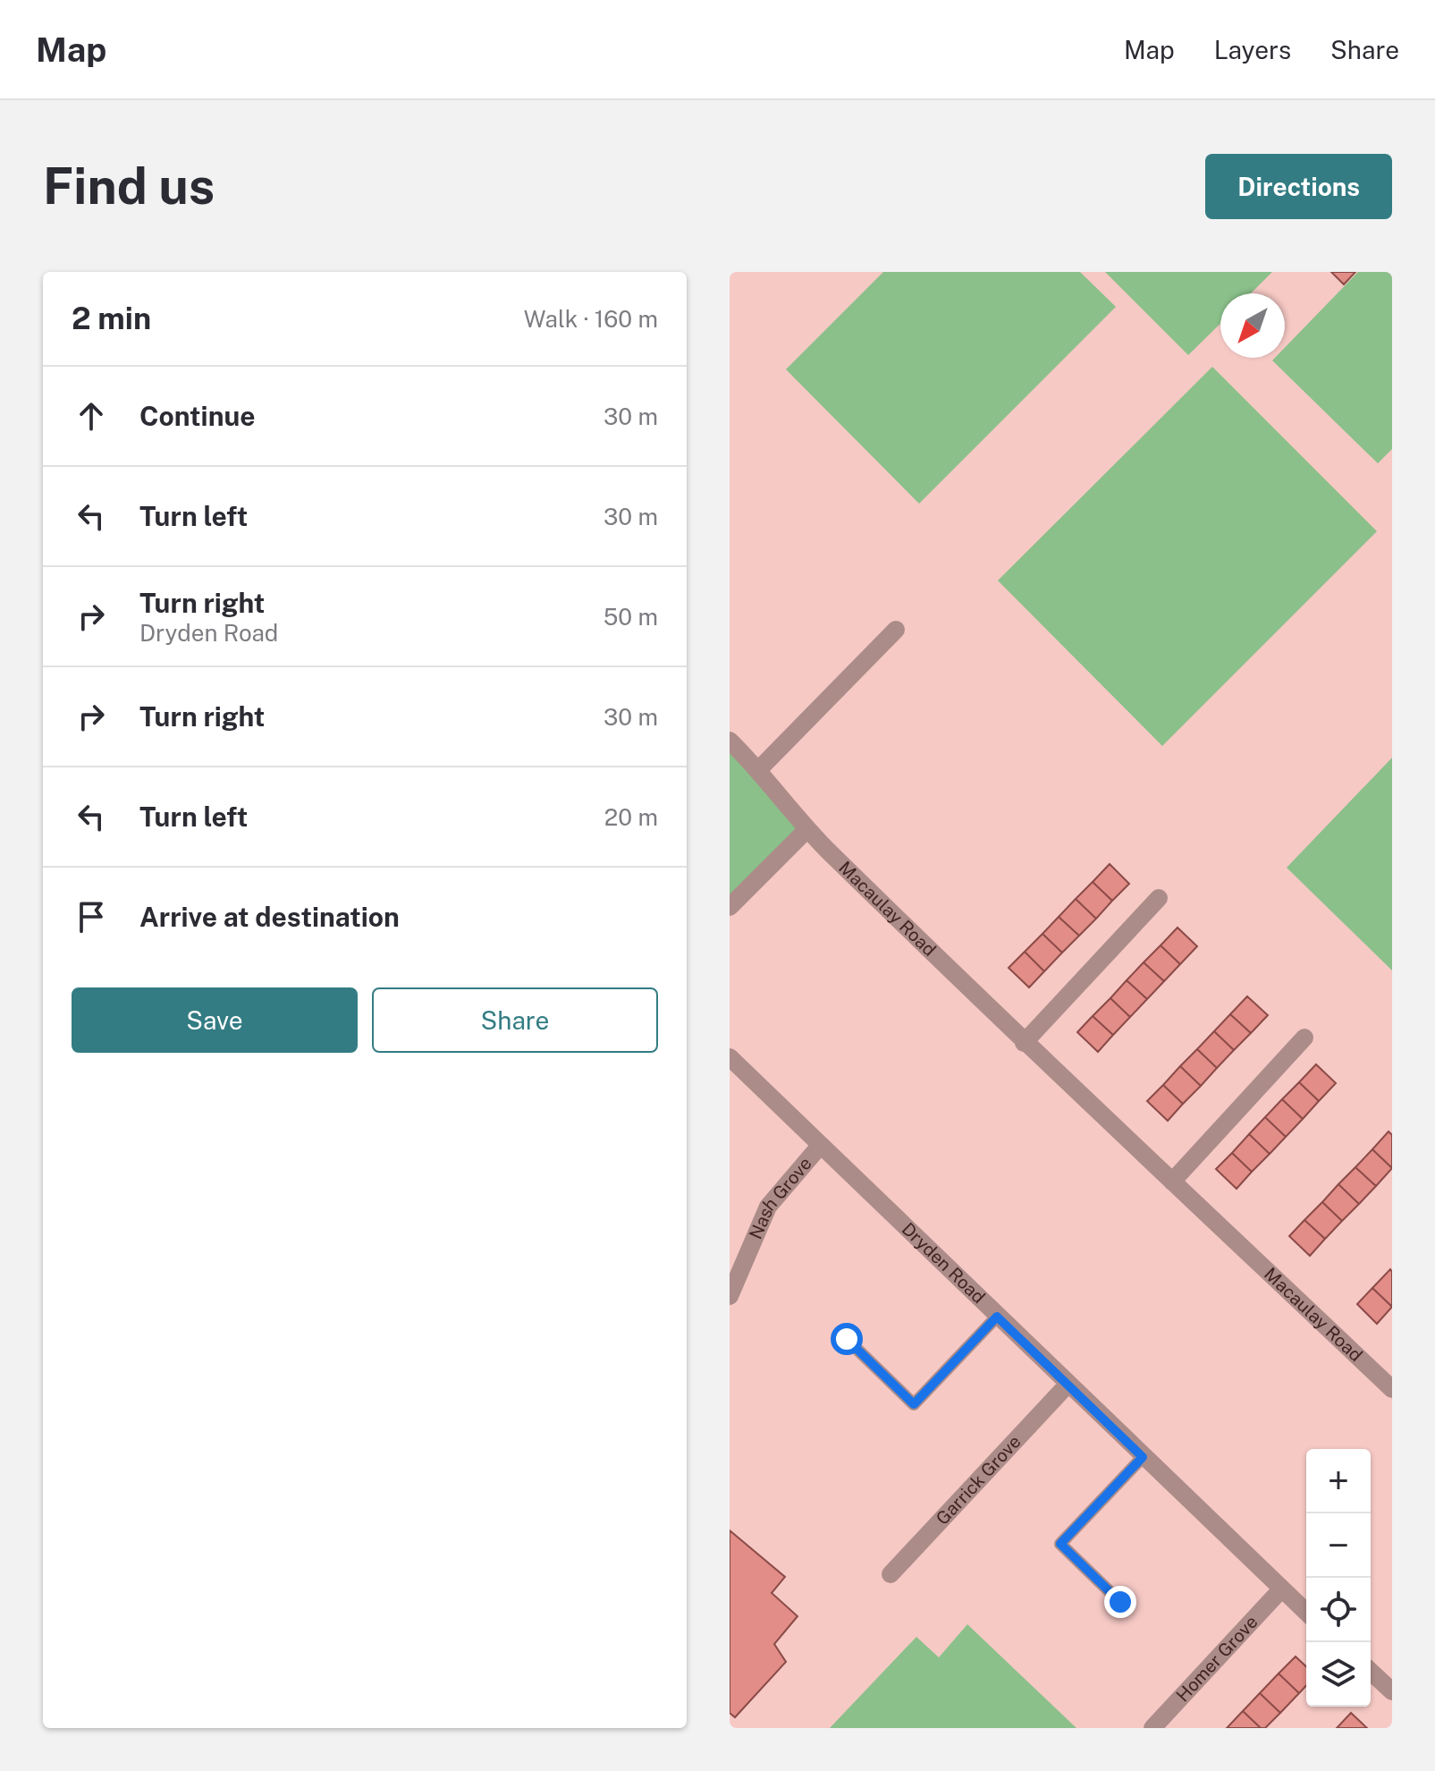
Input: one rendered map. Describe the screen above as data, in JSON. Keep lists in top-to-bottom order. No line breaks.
{"streets":{"street":["Macaulay Road","Nash Grove","Dryden Road","Garrick Grove","Homer Grove"]},"crossings":[["Nash Grove","Dryden Road"],["Dryden Road","Garrick Grove"],["Dryden Road","Homer Grove"]],"north":"bottom left","page":{"header":"Map","nav":["Map","Layers","Share"],"buttons":["Directions",["Save","Share"]],"title":"Find us","heading":["2 min","Walk · 160 m"],"list":[["Continue","30 m"],["Turn left","30 m"],["Turn right","Dryden Road","50 m"],["Turn right","30 m"],["Turn left","20 m"],"Arrive at destination"],"map_buttons":["+","−"]}}
